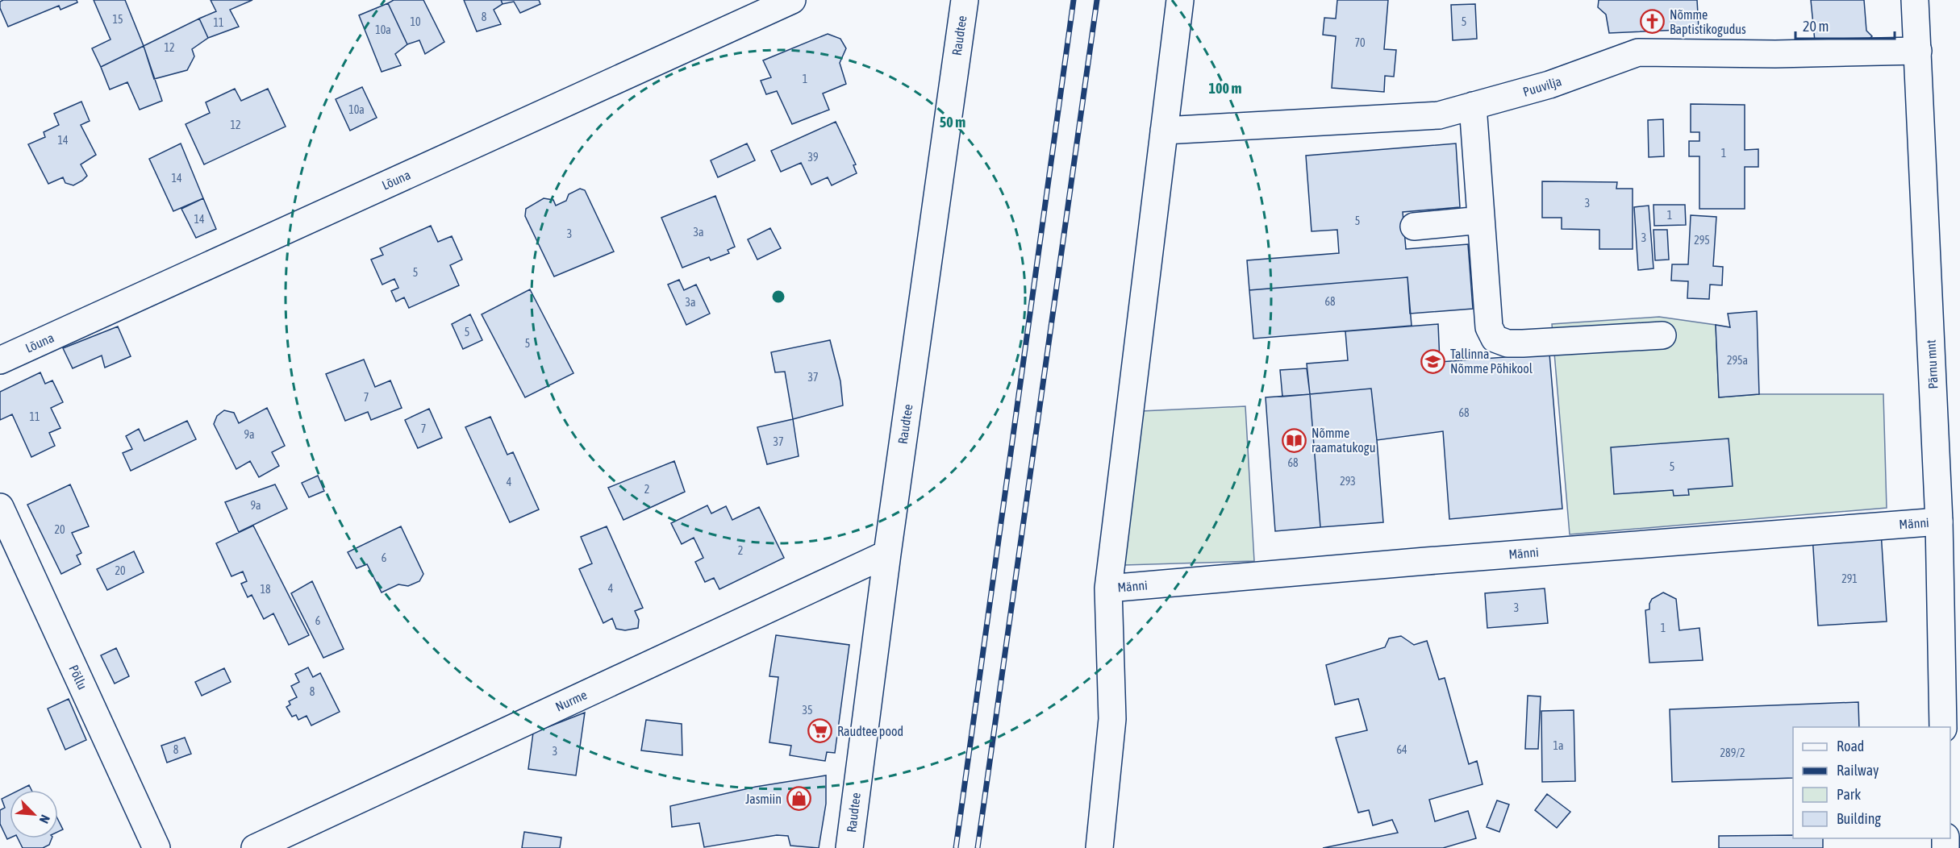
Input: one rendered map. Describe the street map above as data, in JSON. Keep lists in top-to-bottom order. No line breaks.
{"streets":{"street":["Raudtee","Puuvilja","Lõuna","Pärnu mnt","Männi","Põllu","Nurme"]},"crossings":[["Raudtee","Nurme"],["Puuvilja","Pärnu mnt"],["Pärnu mnt","Männi"]],"places":{"church":["Nõmme Baptistikogudus"],"school or university":["Tallinna Nõmme Põhikool"],"library":["Nõmme raamatukogu"],"supermarket":["Raudtee pood"],"shop":["Jasmiin"]},"house_numbers":["8","15","10","5","11","10a","70","12","1","10a","12","14","1","39","14","3","1","14","5","3a","3","3","295","5","68","3a","5","5","295a","37","7","68","11","7","9a","37","68","5","293","4","2","9a","20","2","6","20","291","4","18","3","6","1","8","35","1a","8","64","3","289/2"],"legend":["Road","Railway","Park","Building"],"scale_bar":"20 m","north":"bottom right","rings":["100 m","50 m"]}
